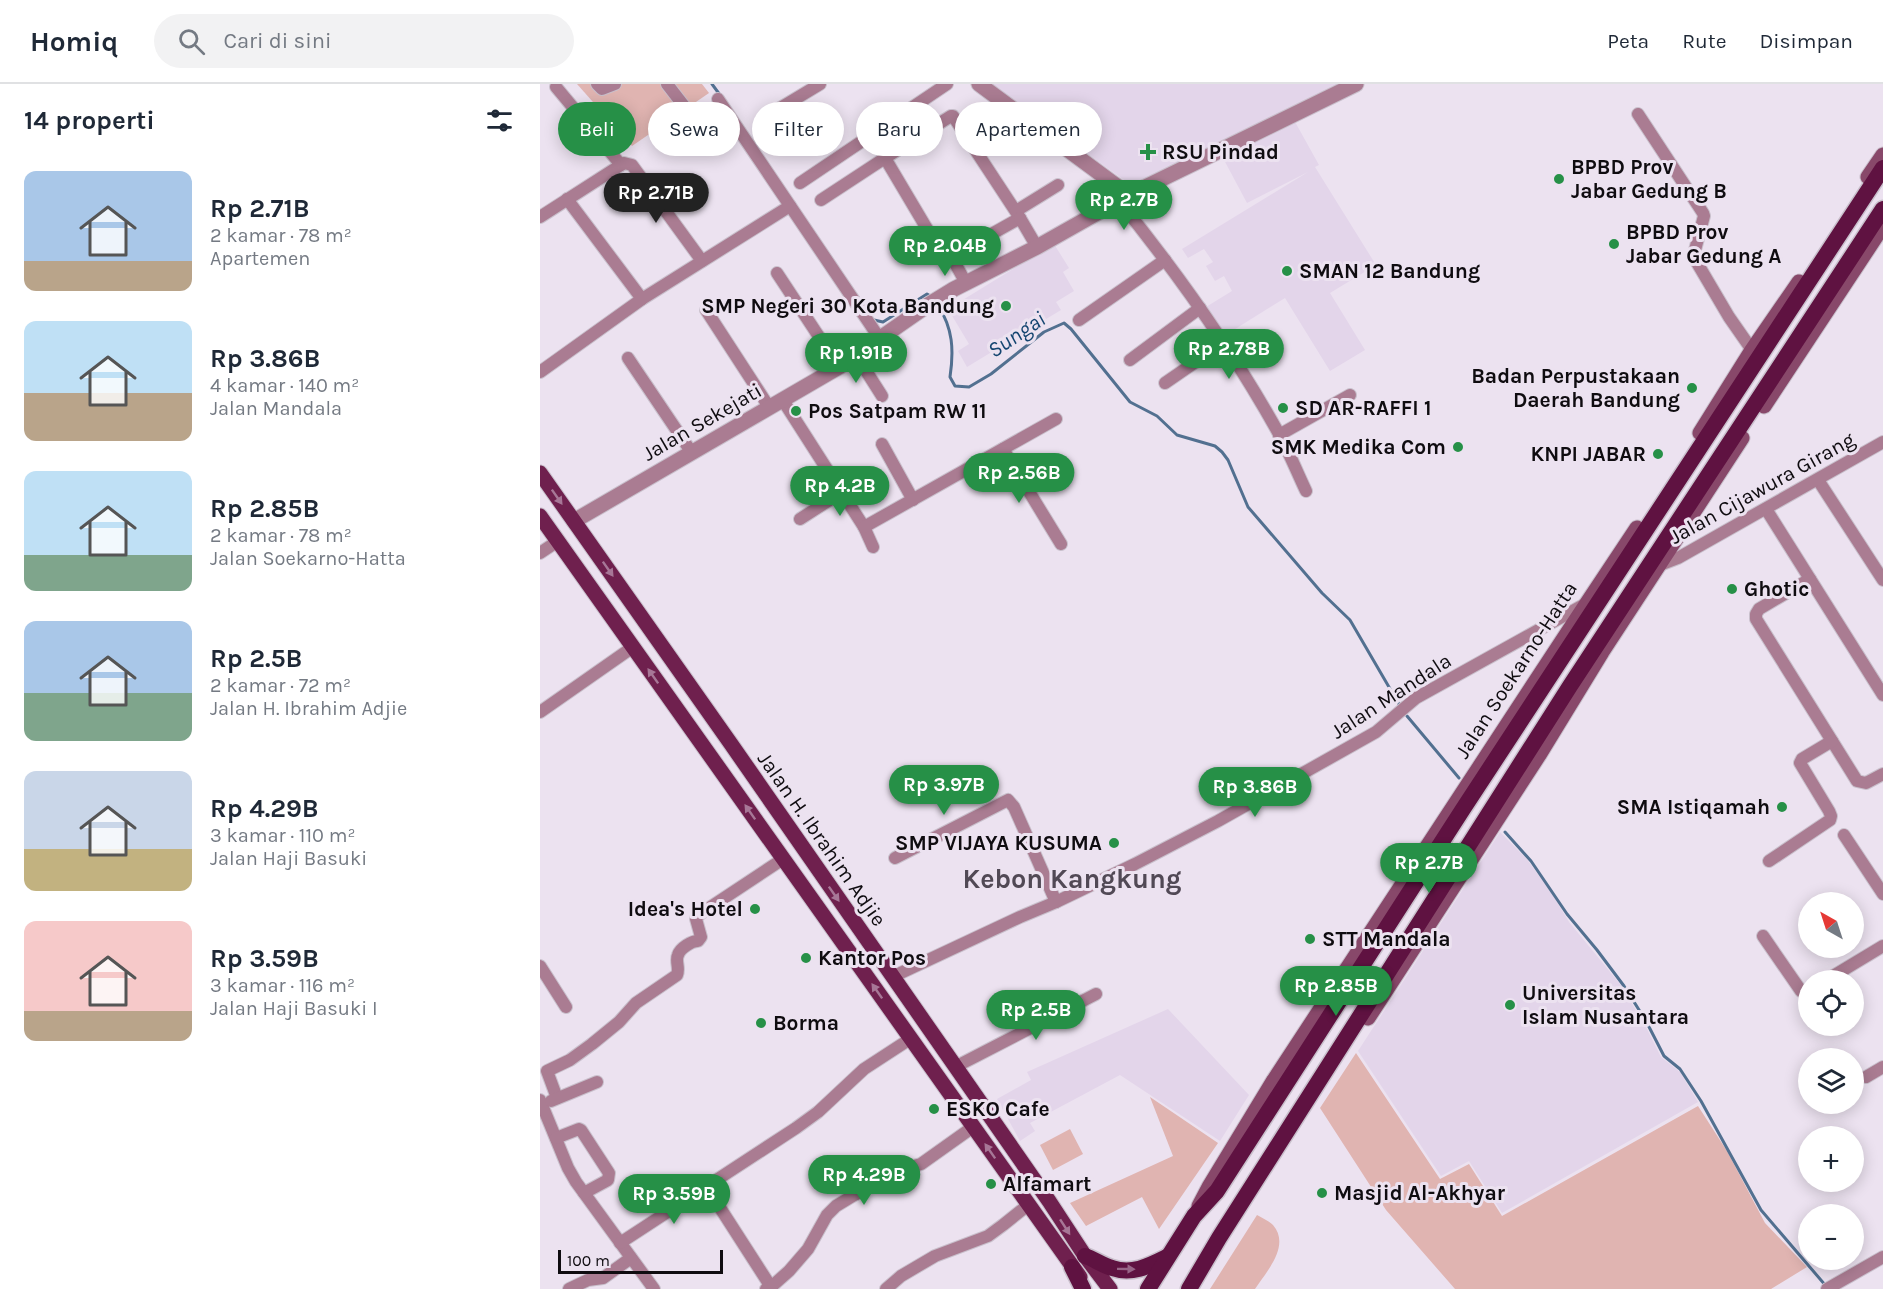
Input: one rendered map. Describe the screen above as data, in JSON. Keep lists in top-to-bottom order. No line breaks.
{"streets":{"highway":["Jalan Soekarno-Hatta"],"main road":["Jalan H. Ibrahim Adjie"],"street":["Jalan Sekejati","Jalan Cijawura Girang","Jalan Mandala"]},"crossings":[["Jalan Sekejati","Jalan H. Ibrahim Adjie"],["Jalan Soekarno-Hatta","Jalan Mandala"],["Jalan Mandala","Jalan H. Ibrahim Adjie"]],"districts":["Kebon Kangkung"],"water":["Sungai"],"places":{"health":["RSU Pindad"],"other":["BPBD Prov Jabar Gedung B","BPBD Prov Jabar Gedung A","SMAN 12 Bandung","SMP Negeri 30 Kota Bandung","Badan Perpustakaan Daerah Bandung","SD AR-RAFFI 1","Pos Satpam RW 11","SMK Medika Com","KNPI JABAR","Ghotic","SMA Istiqamah","SMP VIJAYA KUSUMA","Idea's Hotel","STT Mandala","Kantor Pos","Universitas Islam Nusantara","Borma","ESKO Cafe","Alfamart","Masjid Al-Akhyar"]},"scale_bar":"100 m","north":"top left","page":{"header":"Homiq","search":"Cari di sini","nav":["Peta","Rute","Disimpan"],"heading":"14 properti","chip":["Beli","Sewa","Filter","Baru","Apartemen"],"list":[{"name":"Rp 2.71B","note":"2 kamar · 78 m² · Apartemen"},{"name":"Rp 3.86B","note":"4 kamar · 140 m² · Jalan Mandala"},{"name":"Rp 2.85B","note":"2 kamar · 78 m² · Jalan Soekarno-Hatta"},{"name":"Rp 2.5B","note":"2 kamar · 72 m² · Jalan H. Ibrahim Adjie"},{"name":"Rp 4.29B","note":"3 kamar · 110 m² · Jalan Haji Basuki"},{"name":"Rp 3.59B","note":"3 kamar · 116 m² · Jalan Haji Basuki I"}],"price":["Rp 2.71B","Rp 2.7B","Rp 2.04B","Rp 2.78B","Rp 1.91B","Rp 2.56B","Rp 4.2B","Rp 3.97B","Rp 3.86B","Rp 2.7B","Rp 2.85B","Rp 2.5B","Rp 4.29B","Rp 3.59B"],"map_buttons":["+","−"],"scale":"100 m"}}
